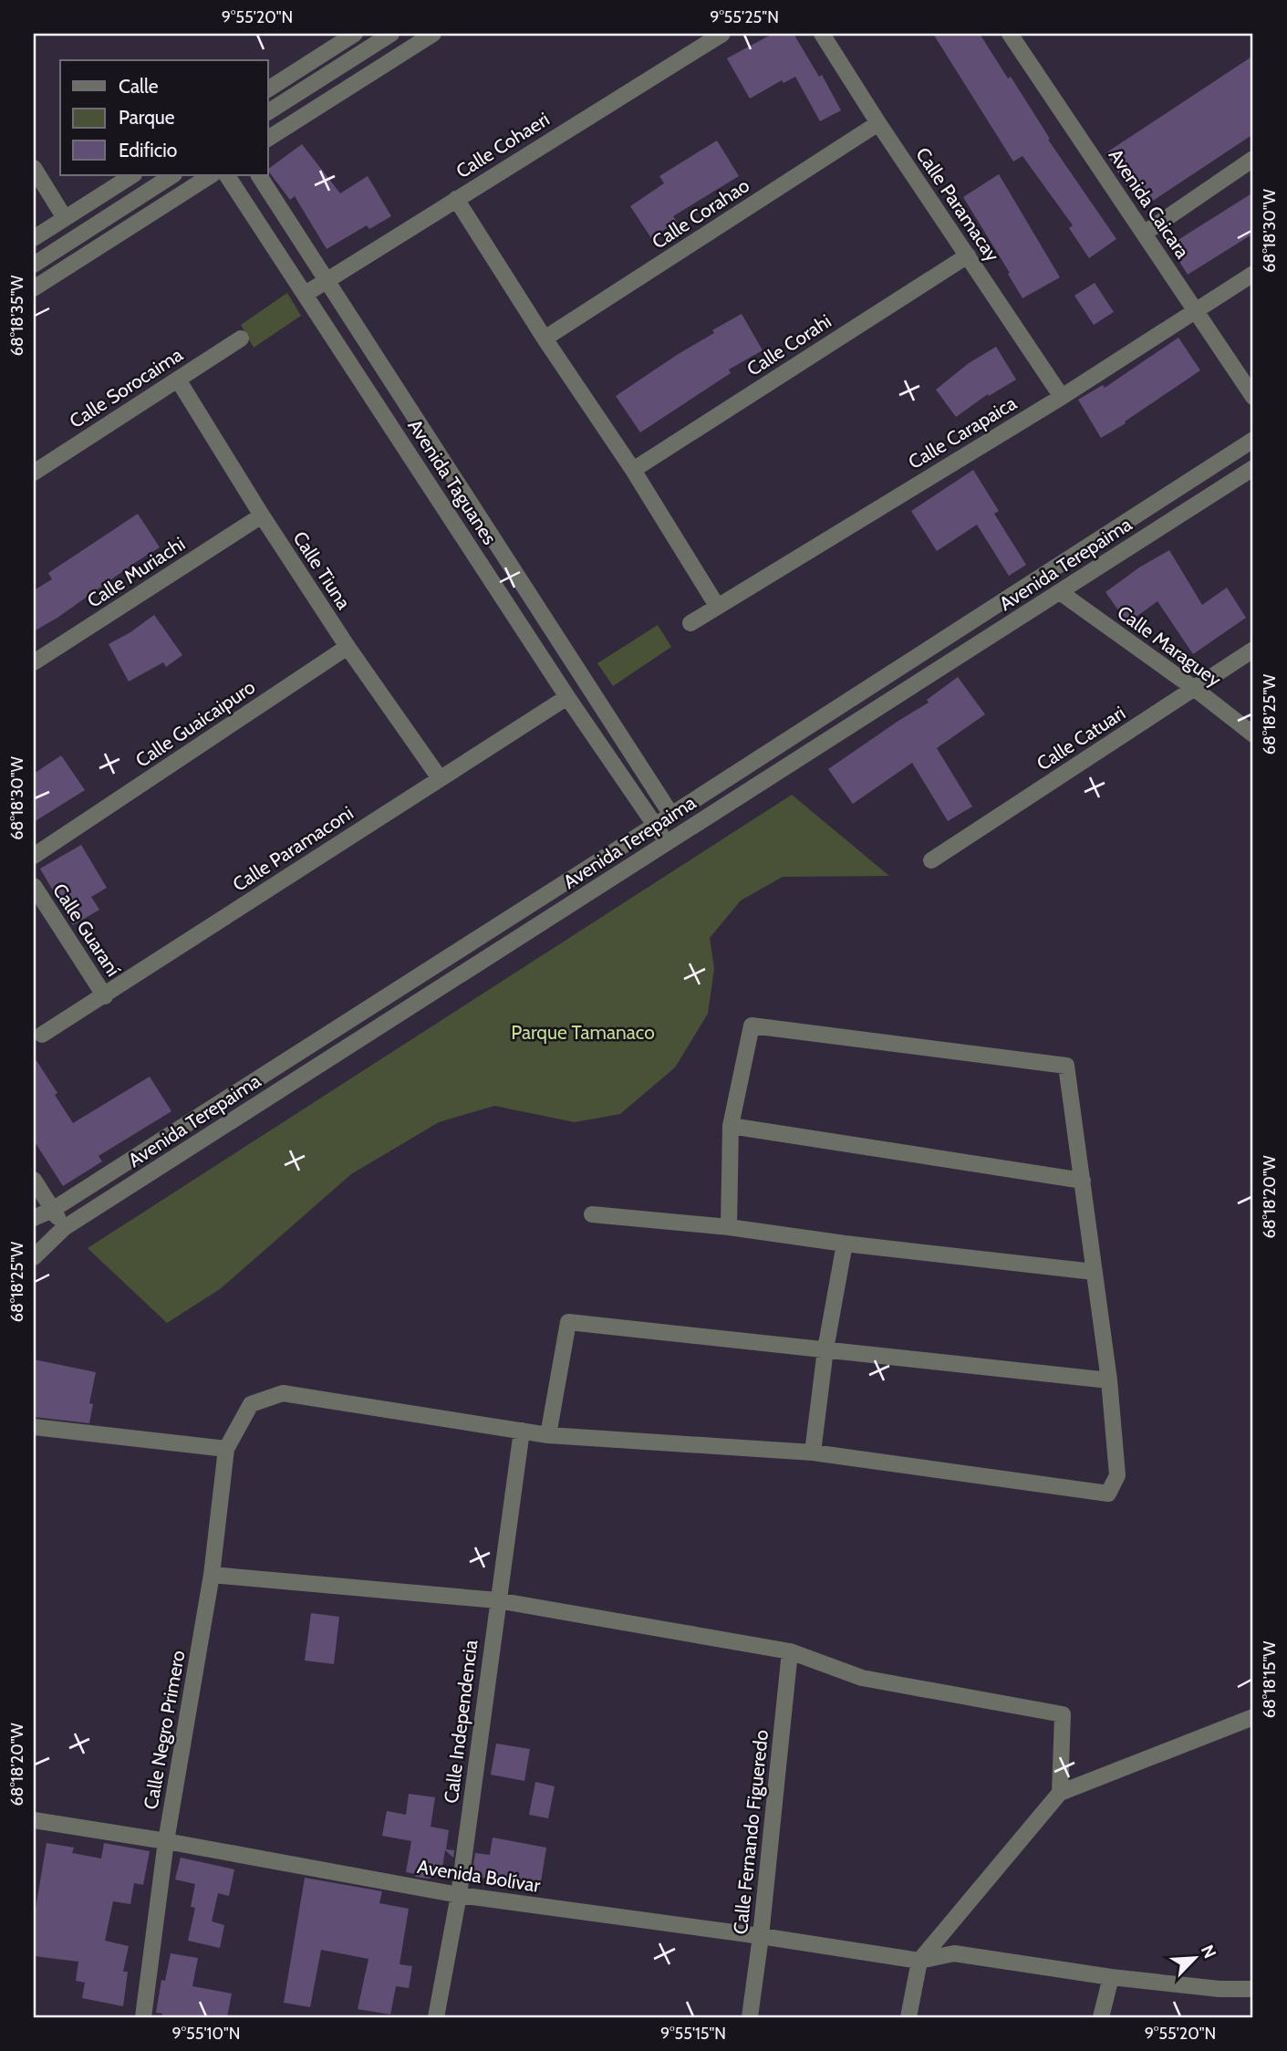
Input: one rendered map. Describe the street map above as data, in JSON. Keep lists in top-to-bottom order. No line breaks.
{"streets":{"street":["Calle Cohaeri","Avenida Caicara","Calle Paramacay","Calle Corahao","Calle Corahi","Calle Sorocaima","Calle Carapaica","Avenida Taguanes","Avenida Terepaima","Calle Tiuna","Calle Muriachi","Calle Maraguey","Calle Guaicaipuro","Calle Catuari","Calle Paramaconi","Calle Guaraní","Calle Independencia","Calle Negro Primero","Calle Fernando Figueredo","Avenida Bolívar"]},"crossings":[["Calle Cohaeri","Avenida Taguanes"],["Avenida Caicara","Calle Carapaica"],["Calle Paramacay","Calle Corahao"],["Calle Paramacay","Calle Corahi"],["Calle Paramacay","Calle Carapaica"],["Calle Sorocaima","Calle Tiuna"],["Avenida Taguanes","Avenida Terepaima"],["Avenida Taguanes","Calle Paramaconi"],["Avenida Terepaima","Calle Maraguey"],["Calle Tiuna","Calle Muriachi"],["Calle Tiuna","Calle Guaicaipuro"],["Calle Tiuna","Calle Paramaconi"],["Calle Maraguey","Calle Catuari"],["Calle Paramaconi","Calle Guaraní"],["Calle Independencia","Avenida Bolívar"],["Calle Negro Primero","Avenida Bolívar"],["Calle Fernando Figueredo","Avenida Bolívar"]],"parks":["Parque Tamanaco"],"legend":["Calle","Parque","Edificio"],"north":"top right","coordinates":["9°55'20\"N","9°55'25\"N","68°18'30\"W","68°18'35\"W","68°18'25\"W","68°18'20\"W","68°18'15\"W","9°55'10\"N","9°55'15\"N"]}
